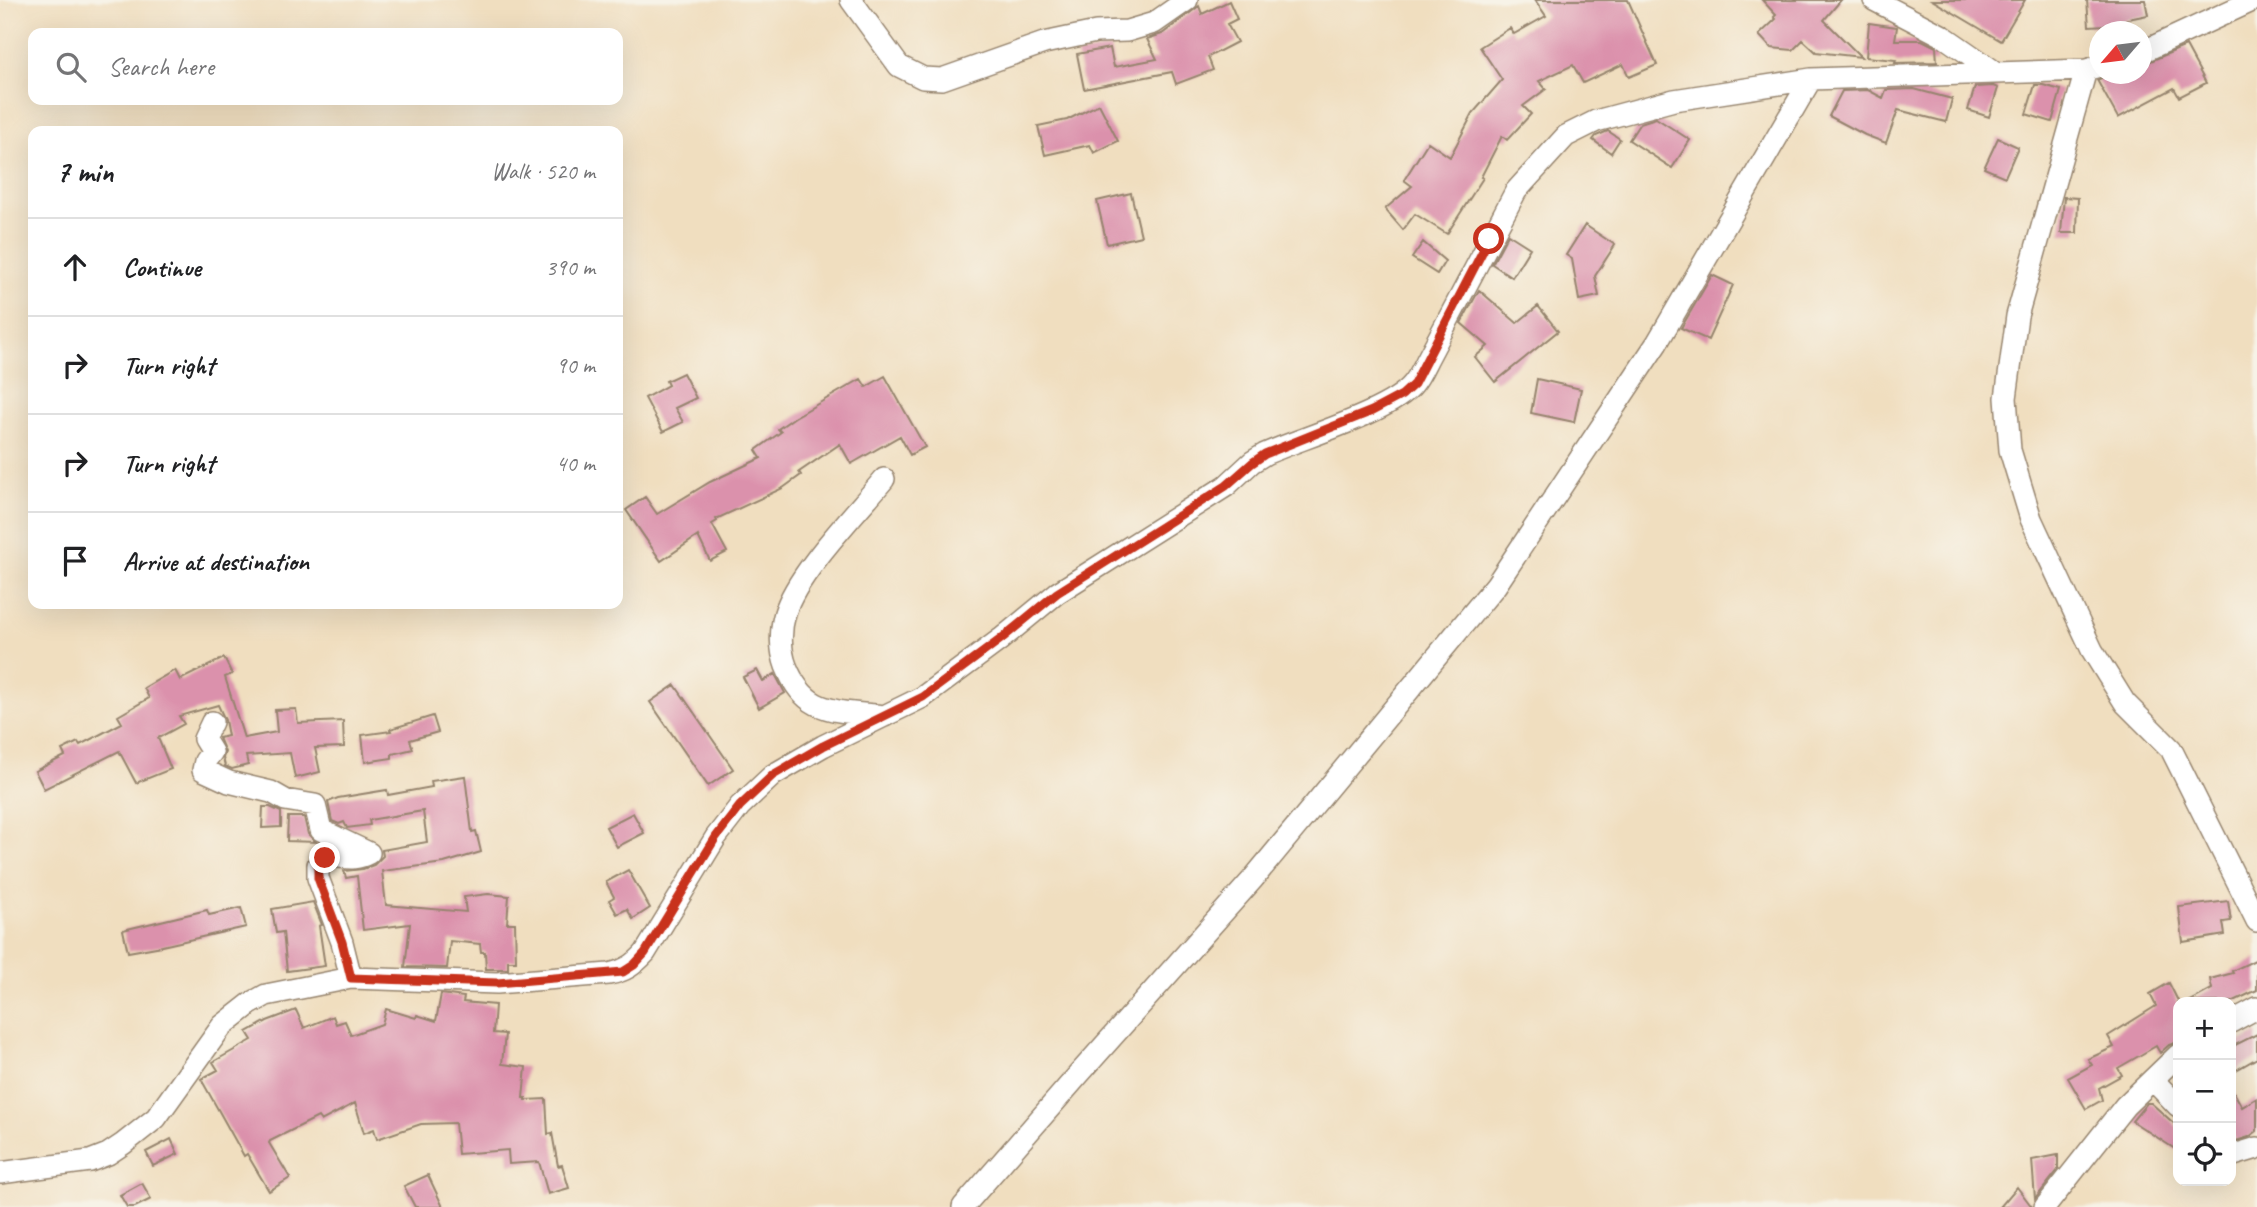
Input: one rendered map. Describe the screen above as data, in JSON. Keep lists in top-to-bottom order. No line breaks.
{"north":"bottom left","page":{"search":"Search here","heading":["7 min","Walk · 520 m"],"list":[["Continue","390 m"],["Turn right","90 m"],["Turn right","40 m"],"Arrive at destination"],"map_buttons":["+","−"]}}
